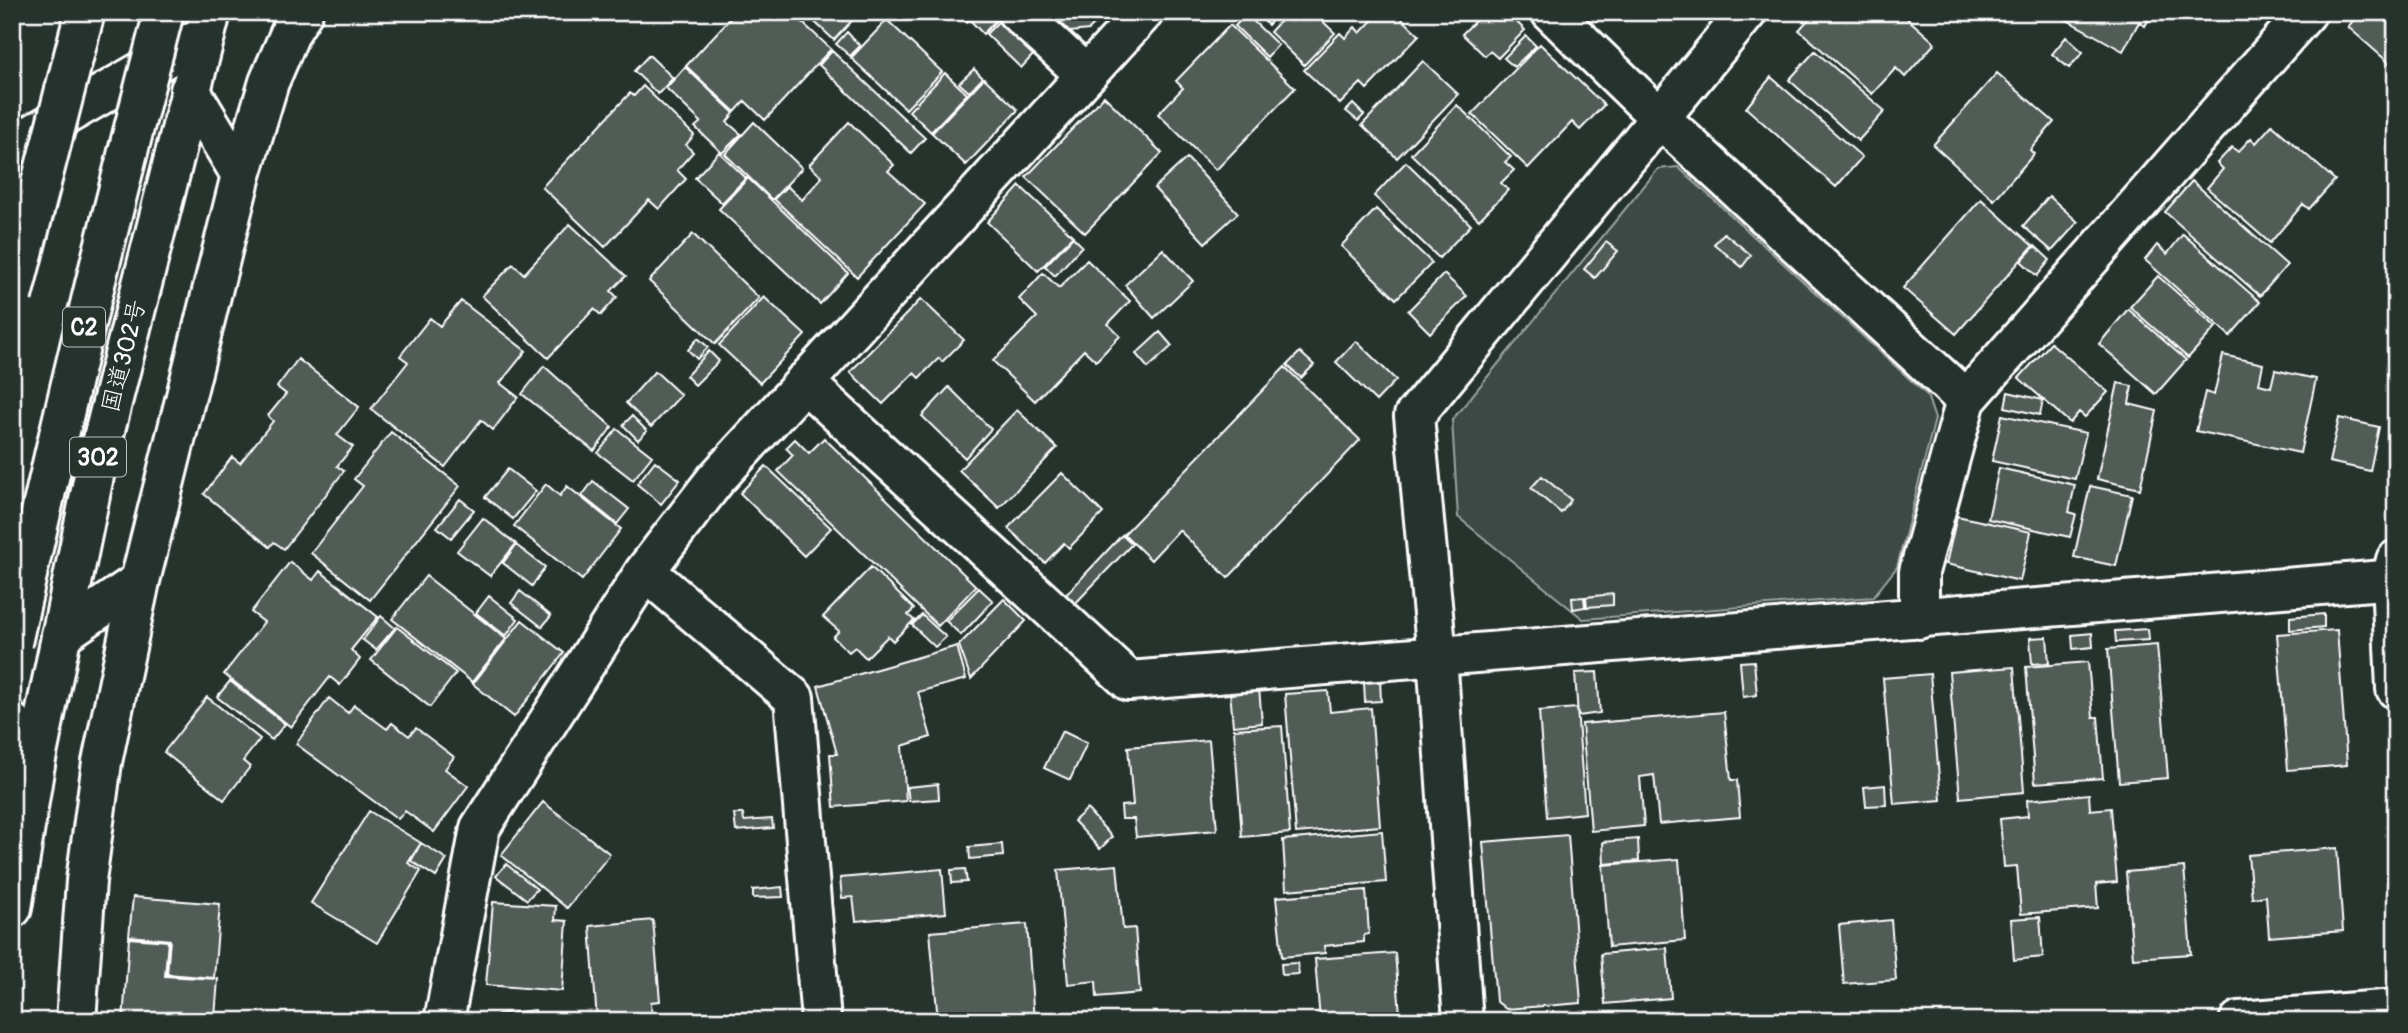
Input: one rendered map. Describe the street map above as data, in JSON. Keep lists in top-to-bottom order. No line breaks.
{"streets":{"main road":["C2","国道302号","302"]}}
